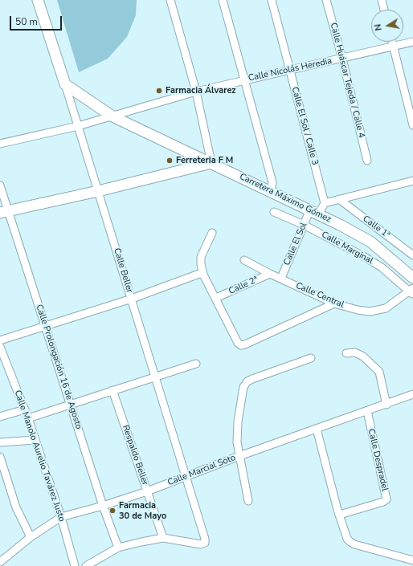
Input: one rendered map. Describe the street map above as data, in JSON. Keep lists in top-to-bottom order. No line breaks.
{"streets":{"main road":["Carretera Máximo Gómez","Calle Beller"],"street":["Calle Nicolás Heredia","Calle Huáscar Tejeda / Calle 4","Calle El Sol / Calle 3","Calle 1ª","Calle El Sol","Calle Marginal","Calle 2ª","Calle Central","Calle Prolongación 16 de Agosto","Respaldo Beller","Calle Manolo Aurelio Tavárez Justo","Calle Despradel","Calle Marcial Soto"]},"crossings":[["Calle Nicolás Heredia","Calle Huáscar Tejeda / Calle 4"],["Calle Nicolás Heredia","Calle El Sol / Calle 3"],["Calle Nicolás Heredia","Carretera Máximo Gómez"],["Calle Nicolás Heredia","Calle Beller"],["Carretera Máximo Gómez","Calle El Sol"],["Carretera Máximo Gómez","Calle Beller"],["Calle El Sol","Calle Marginal"],["Calle El Sol","Calle Central"],["Calle Marginal","Calle Central"],["Calle Beller","Respaldo Beller"],["Calle Beller","Calle Marcial Soto"],["Calle 2ª","Calle Central"],["Calle Prolongación 16 de Agosto","Calle Marcial Soto"],["Respaldo Beller","Calle Marcial Soto"],["Calle Manolo Aurelio Tavárez Justo","Calle Marcial Soto"],["Calle Despradel","Calle Marcial Soto"]],"places":["Farmacia Álvarez","Ferreteria F M","Farmacia 30 de Mayo"],"scale_bar":"50 m","north":"left"}
